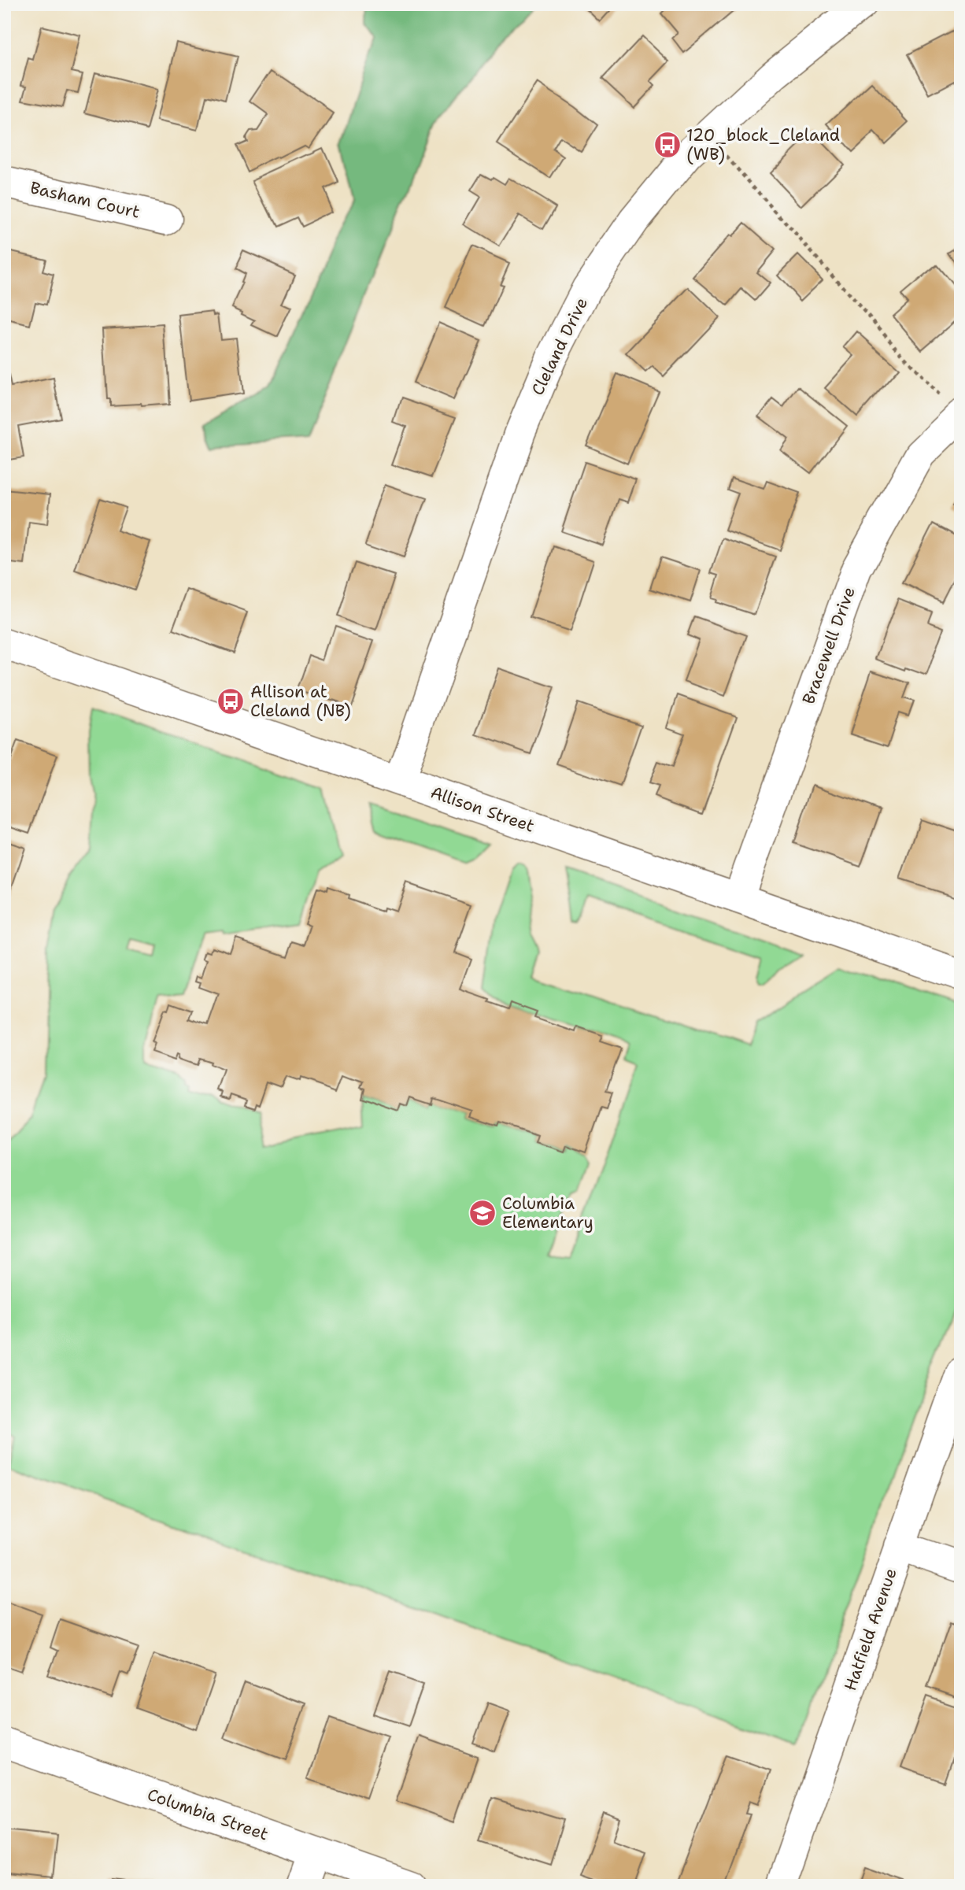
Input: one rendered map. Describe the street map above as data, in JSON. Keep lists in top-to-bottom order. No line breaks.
{"streets":{"street":["Basham Court","Cleland Drive","Bracewell Drive","Allison Street","Hatfield Avenue","Columbia Street"]},"crossings":[["Cleland Drive","Allison Street"],["Bracewell Drive","Allison Street"]],"places":{"bus stop":["120_block_Cleland (WB)","Allison at Cleland (NB)"],"school or university":["Columbia Elementary"]}}
